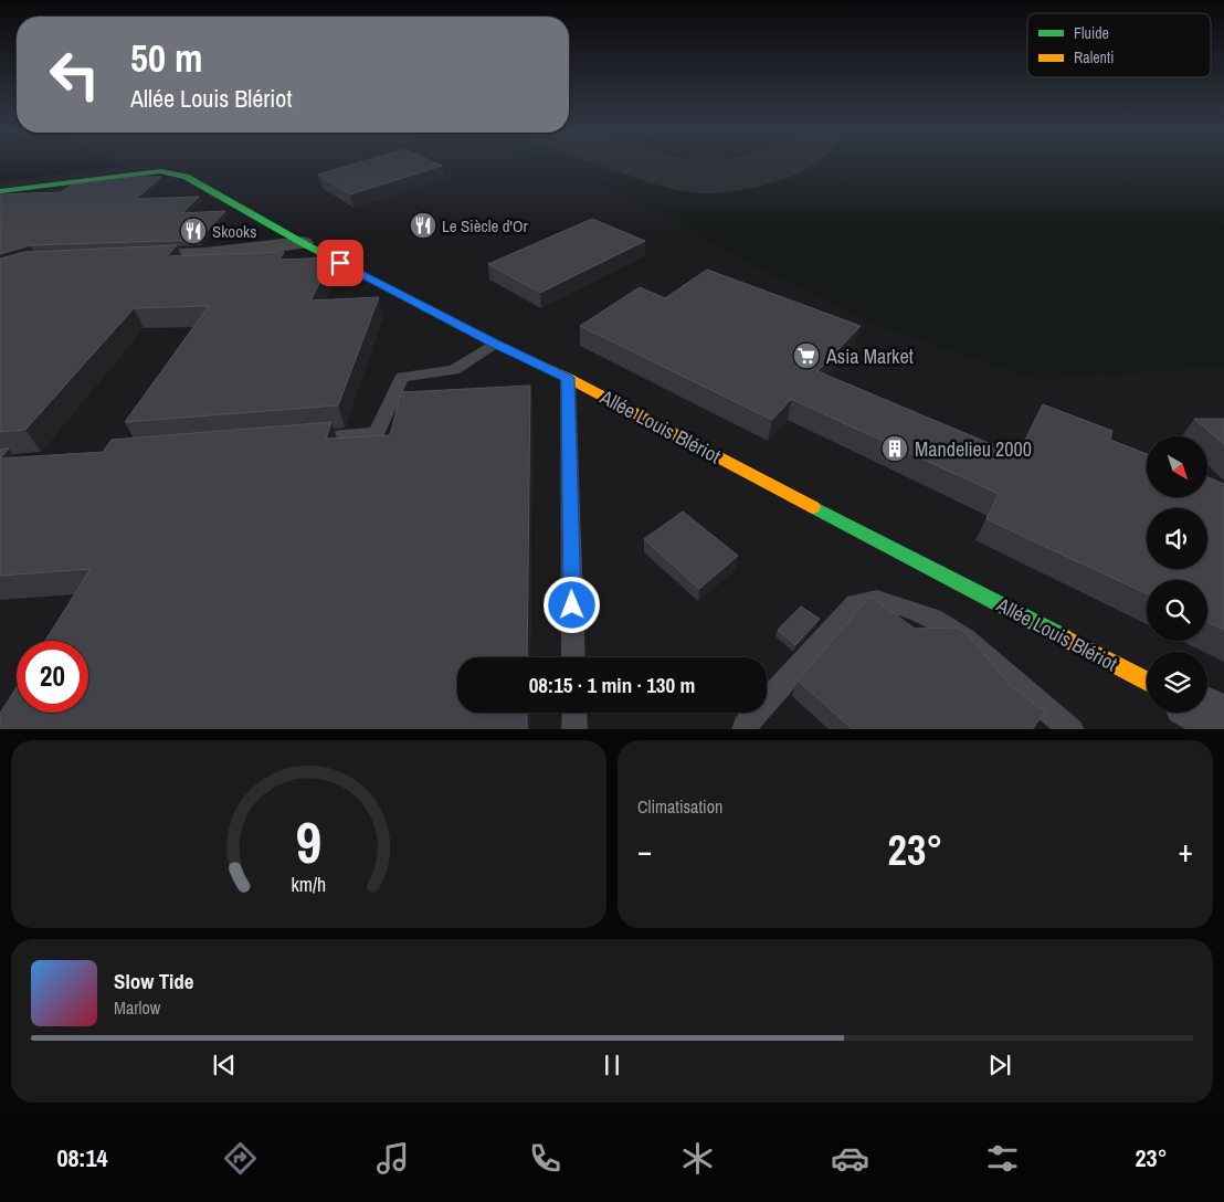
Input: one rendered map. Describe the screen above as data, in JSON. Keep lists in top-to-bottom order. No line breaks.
{"streets":{"street":["Allée Louis Blériot"]},"places":{"restaurant":["Le Siècle d'Or","Skooks"],"supermarket":["Asia Market"],"building":["Mandelieu 2000"]},"legend":["Fluide","Ralenti"],"north":"bottom right","page":{"turn":["50 m","Allée Louis Blériot"],"limit":"20","trip":"08:15 · 1 min · 130 m","tile":"Climatisation","heat":["−","23°","+"],"song":["Slow Tide","Marlow"],"tabs":["08:14","23°"],"gauge":["9","km/h"]}}
